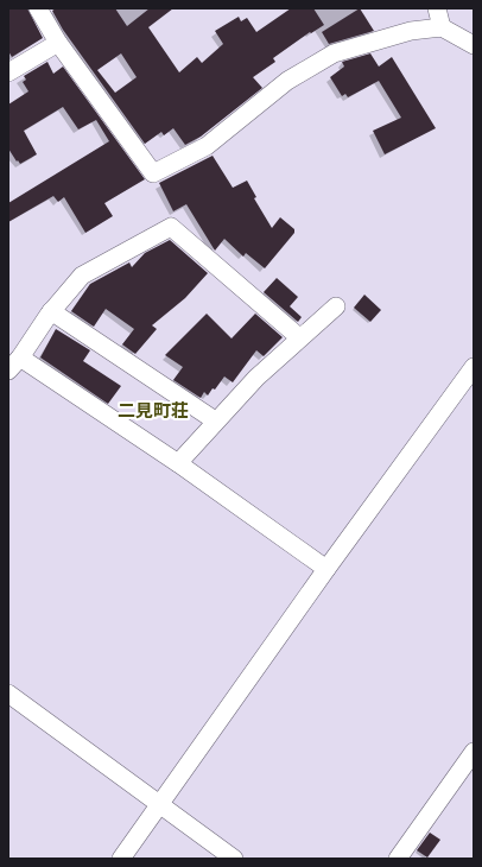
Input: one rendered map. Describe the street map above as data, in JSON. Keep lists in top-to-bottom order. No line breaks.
{"districts":["二見町荘"]}
